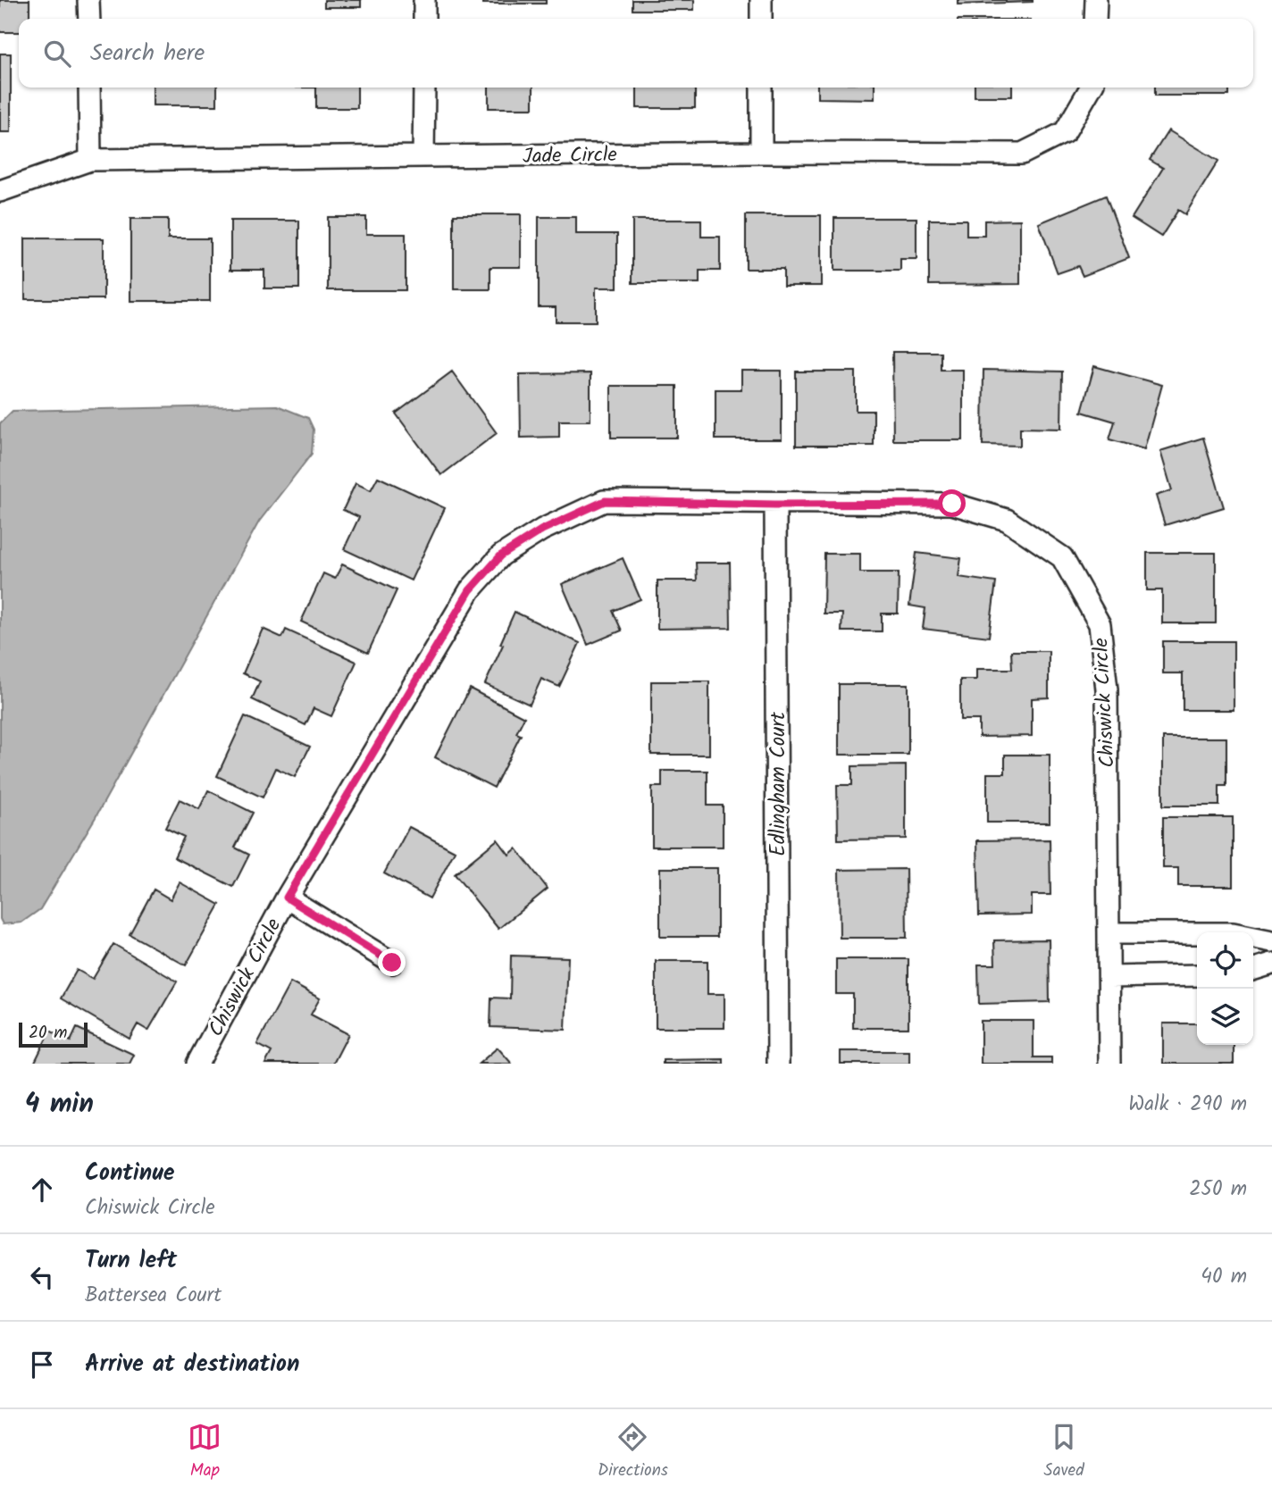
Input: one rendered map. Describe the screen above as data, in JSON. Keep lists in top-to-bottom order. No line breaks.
{"streets":{"street":["Jade Circle","Chiswick Circle","Edlingham Court"]},"crossings":[["Chiswick Circle","Edlingham Court"]],"scale_bar":"20 m","page":{"search":"Search here","scale":"20 m","heading":["4 min","Walk · 290 m"],"list":[["Continue","Chiswick Circle","250 m"],["Turn left","Battersea Court","40 m"],"Arrive at destination"],"nav":["Map","Directions","Saved"]}}
